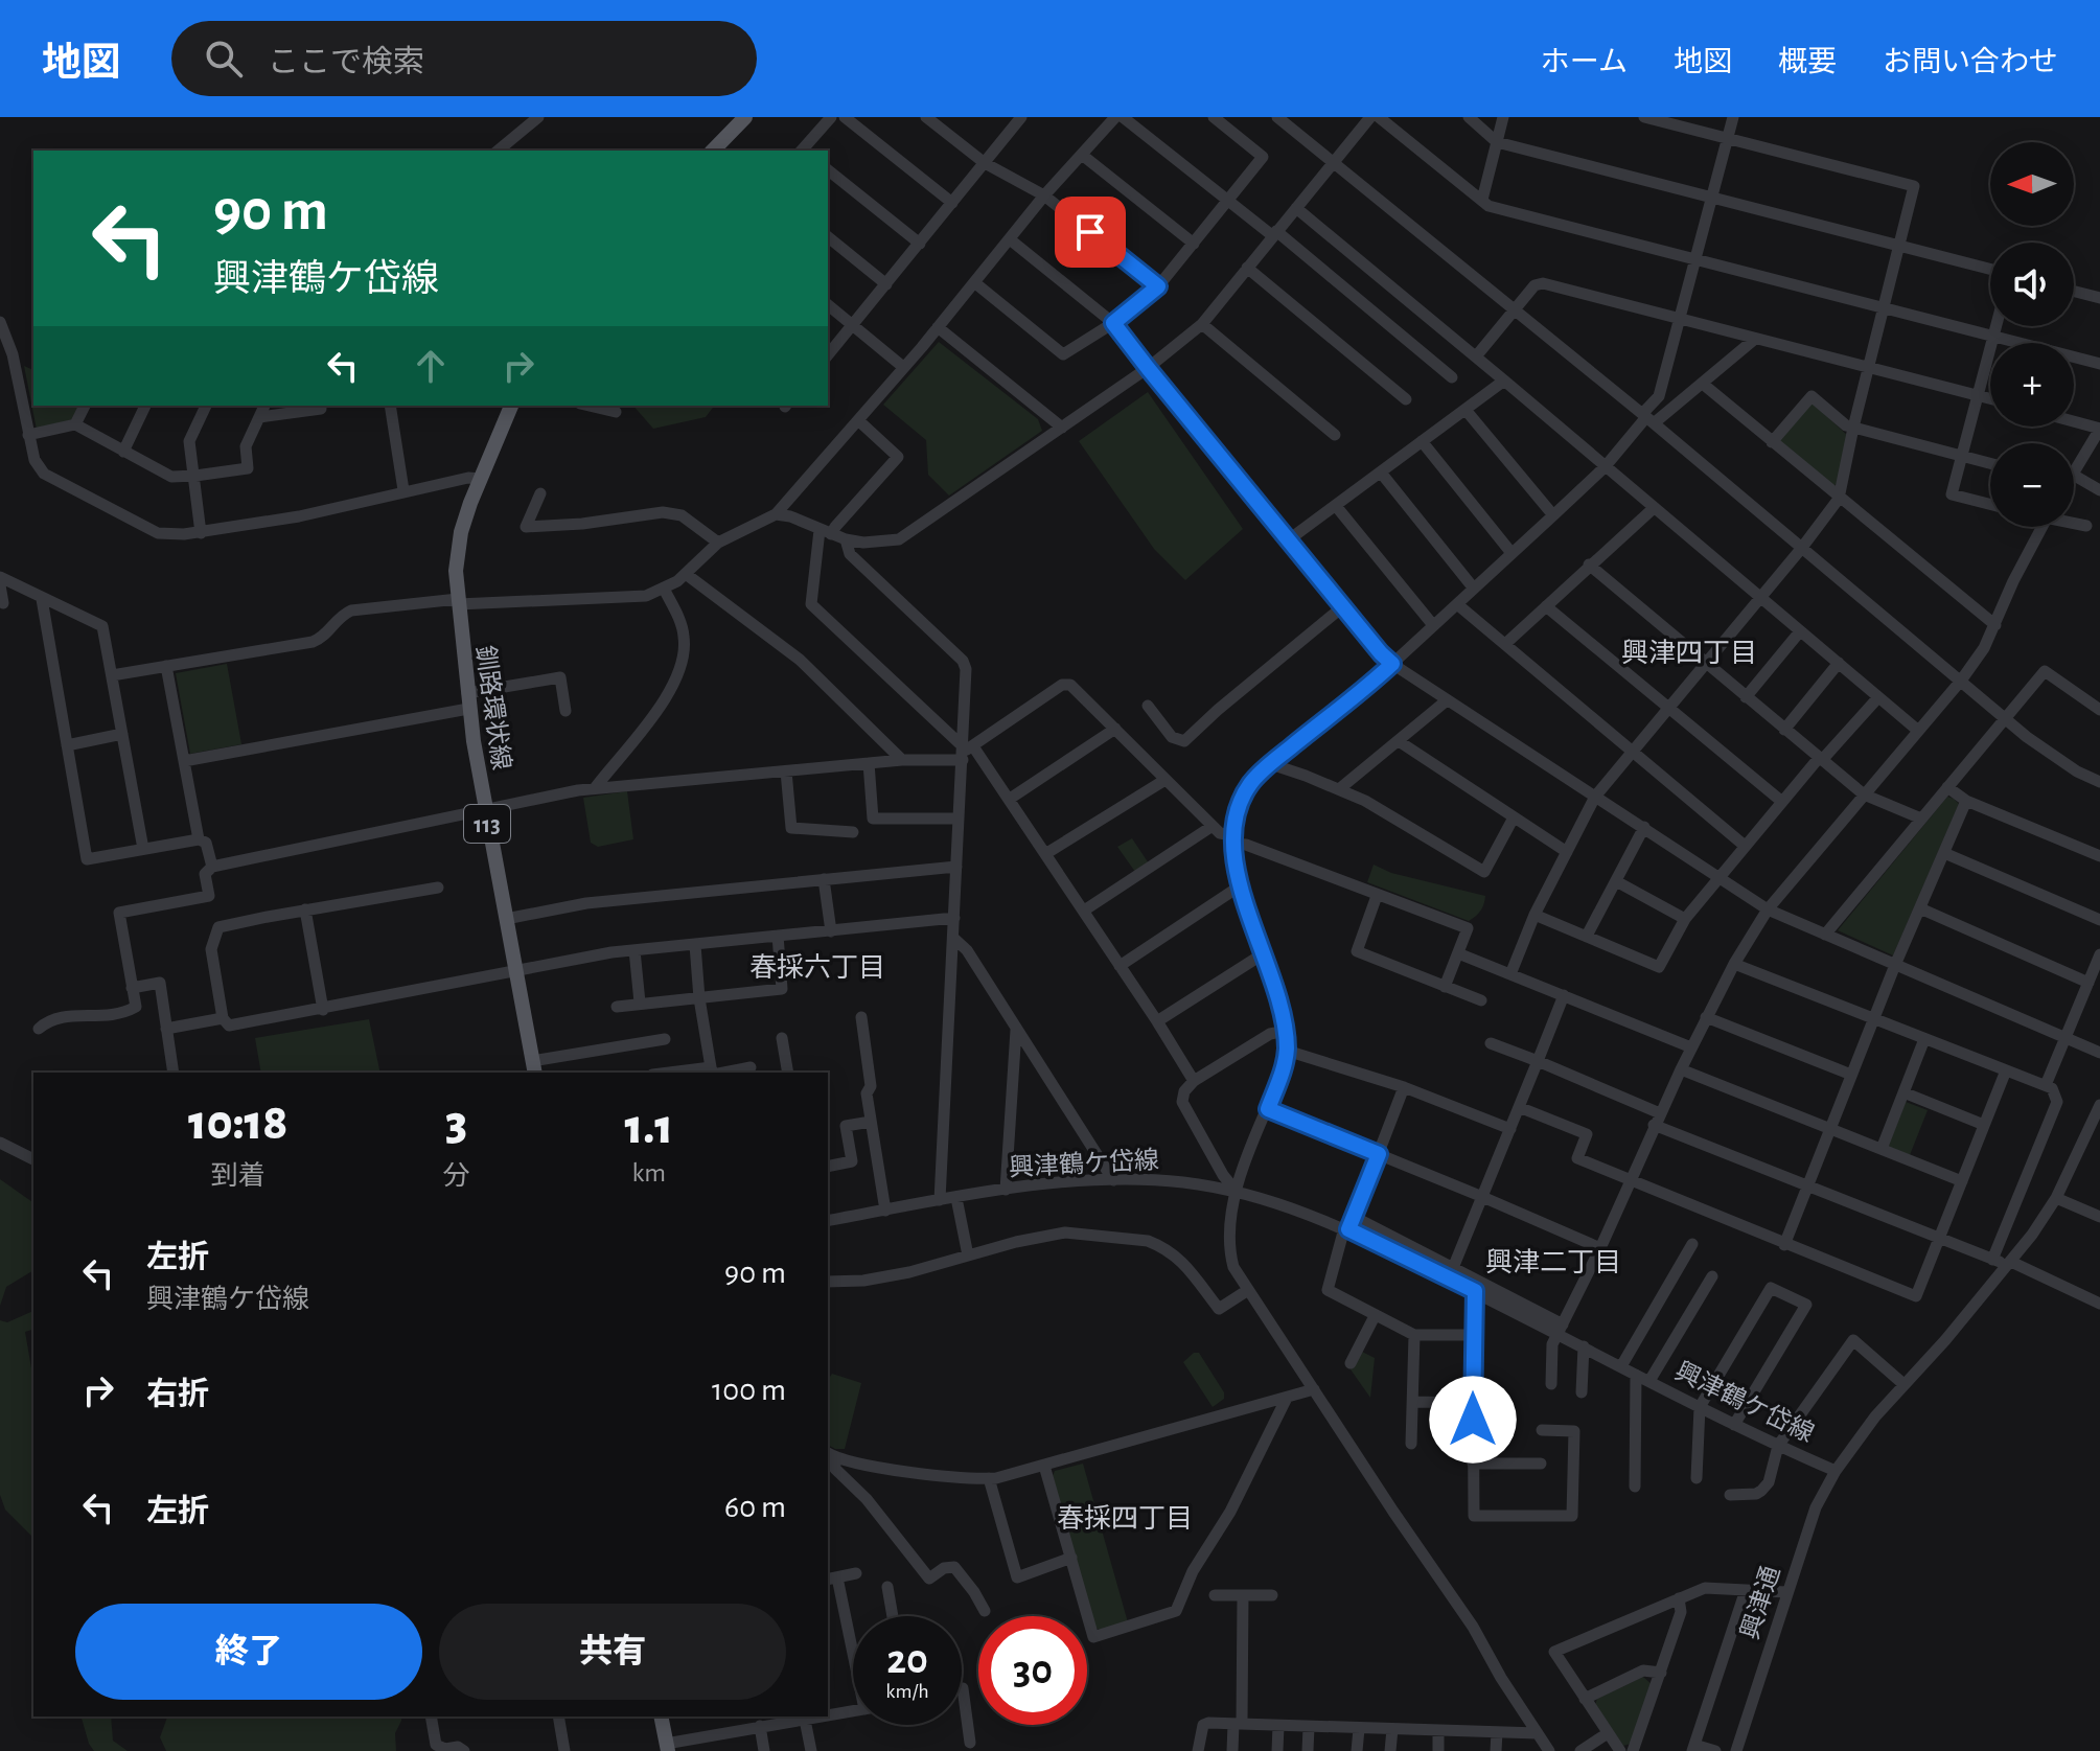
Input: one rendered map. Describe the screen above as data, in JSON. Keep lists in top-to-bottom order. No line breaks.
{"streets":{"main road":["釧路環状線","113"],"street":["興津鶴ケ岱線","興津通"]},"crossings":[["興津鶴ケ岱線","興津通"]],"districts":["興津四丁目","春採六丁目","興津二丁目","春採四丁目"],"north":"left","page":{"header":"地図","search":"ここで検索","nav":["ホーム","地図","概要","お問い合わせ"],"map_buttons":["+","−"],"turn":["90 m","興津鶴ケ岱線"],"eta":["10:18","到着","3","分","1.1","km"],"list":[{"name":"左折","note":"興津鶴ケ岱線","value":"90 m"},{"name":"右折","value":"100 m"},{"name":"左折","value":"60 m"}],"buttons":["終了","共有"],"speed":"20 km/h","limit":"30"}}
